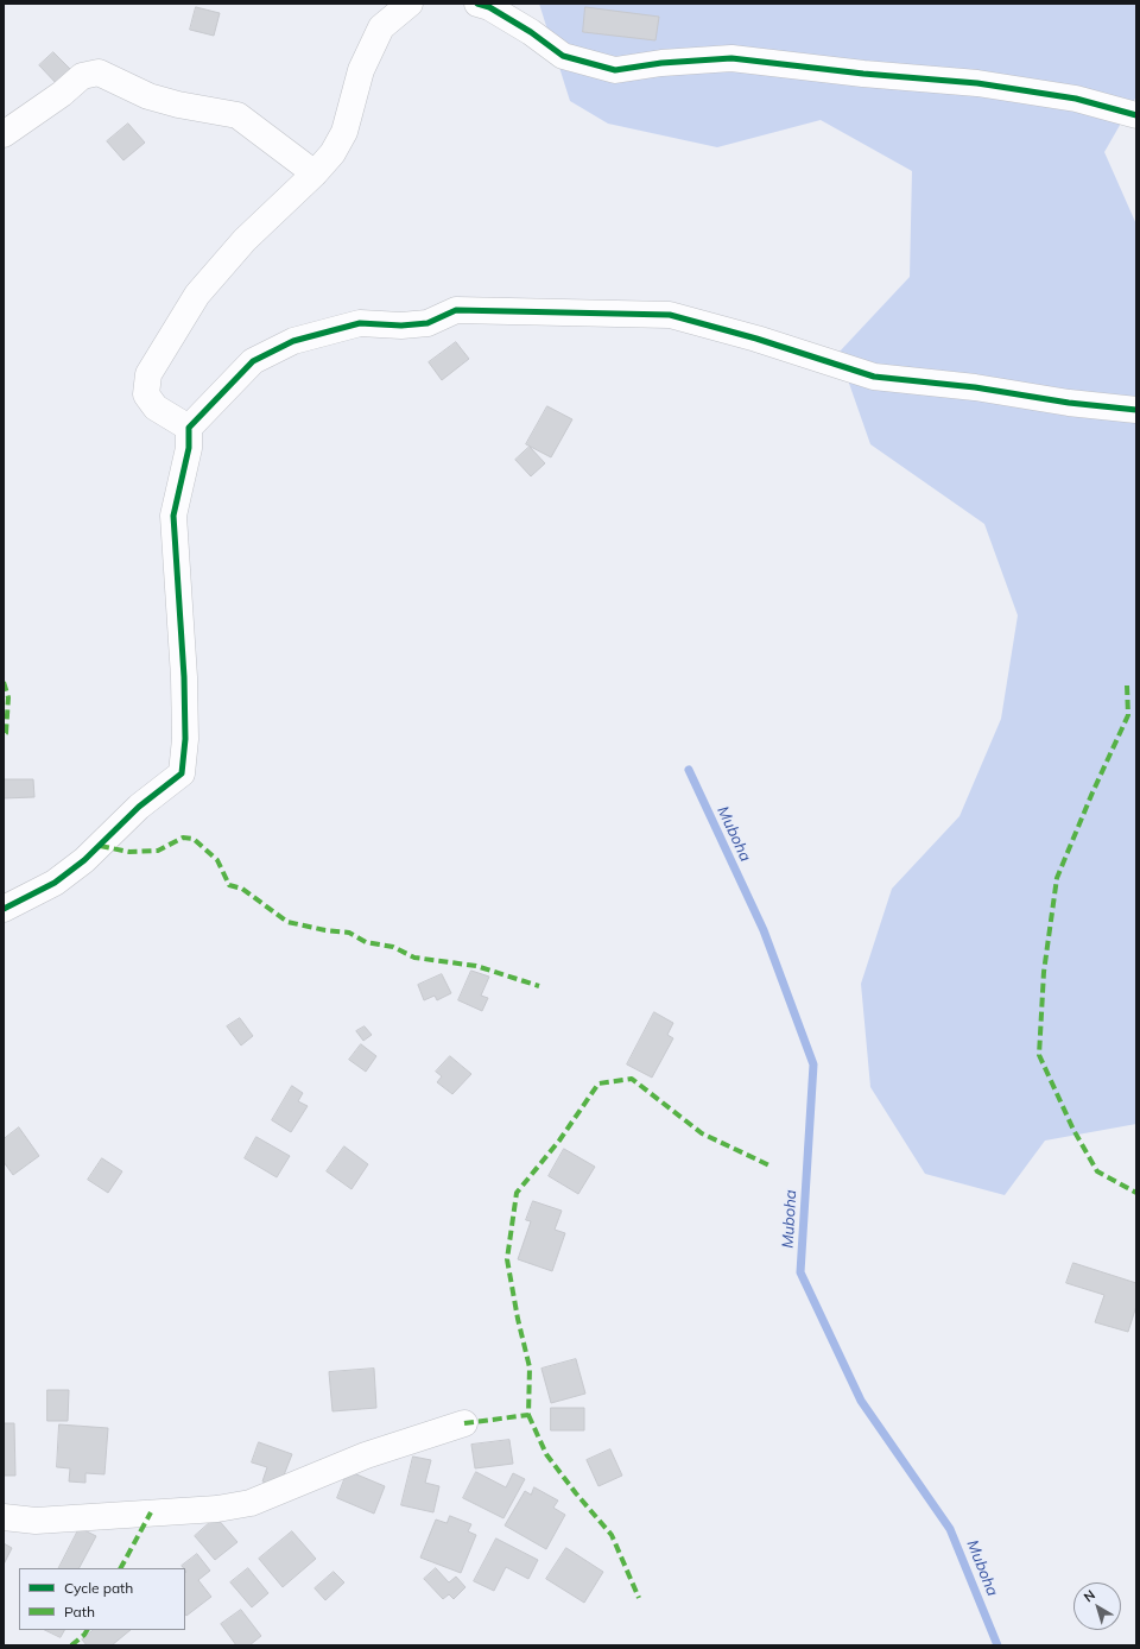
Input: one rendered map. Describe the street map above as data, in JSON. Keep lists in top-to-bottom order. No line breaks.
{"water":["Muboha"],"legend":["Cycle path","Path"],"north":"top left"}
